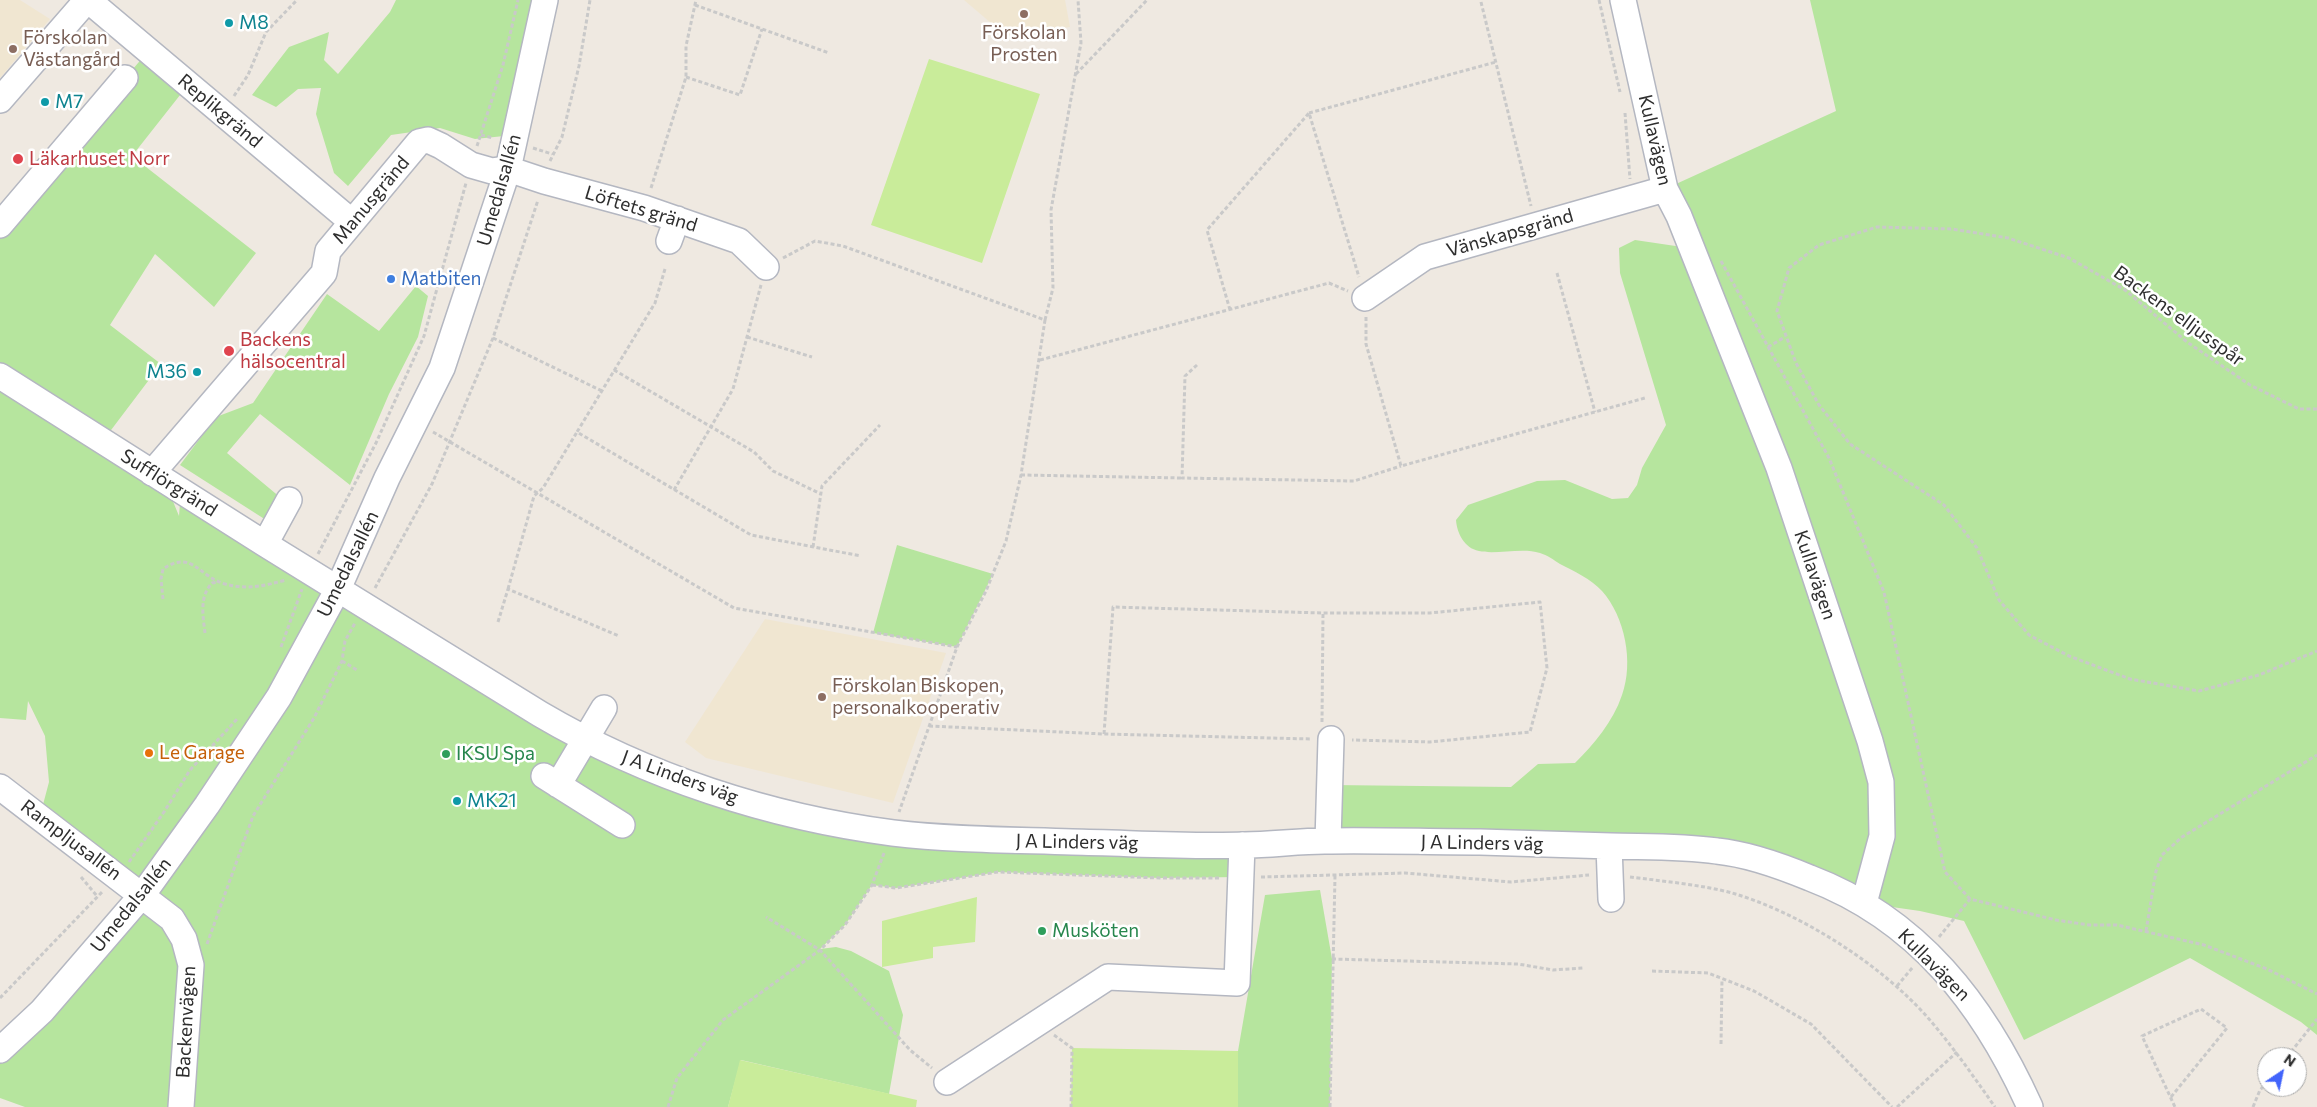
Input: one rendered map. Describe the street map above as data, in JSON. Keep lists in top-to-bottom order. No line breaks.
{"streets":{"street":["Replikgränd","Kullavägen","Umedalsallén","Manusgränd","Löftets gränd","Vänskapsgränd","Sufflörgränd","J A Linders väg","Rampljusallén","Backenvägen"],"path":["Backens elljusspår"]},"crossings":[["Replikgränd","Manusgränd"],["Kullavägen","Vänskapsgränd"],["Kullavägen","J A Linders väg"],["Umedalsallén","Manusgränd"],["Umedalsallén","Löftets gränd"],["Umedalsallén","Sufflörgränd"],["Umedalsallén","J A Linders väg"],["Umedalsallén","Rampljusallén"],["Umedalsallén","Backenvägen"],["Manusgränd","Löftets gränd"],["Manusgränd","Sufflörgränd"],["Sufflörgränd","J A Linders väg"],["Rampljusallén","Backenvägen"]],"places":["Förskolan Prosten","M8","Förskolan Västangård","M7","Läkarhuset Norr","Matbiten","Backens hälsocentral","M36","Förskolan Biskopen, personalkooperativ","Le Garage","IKSU Spa","MK21","Musköten"],"north":"top right"}
